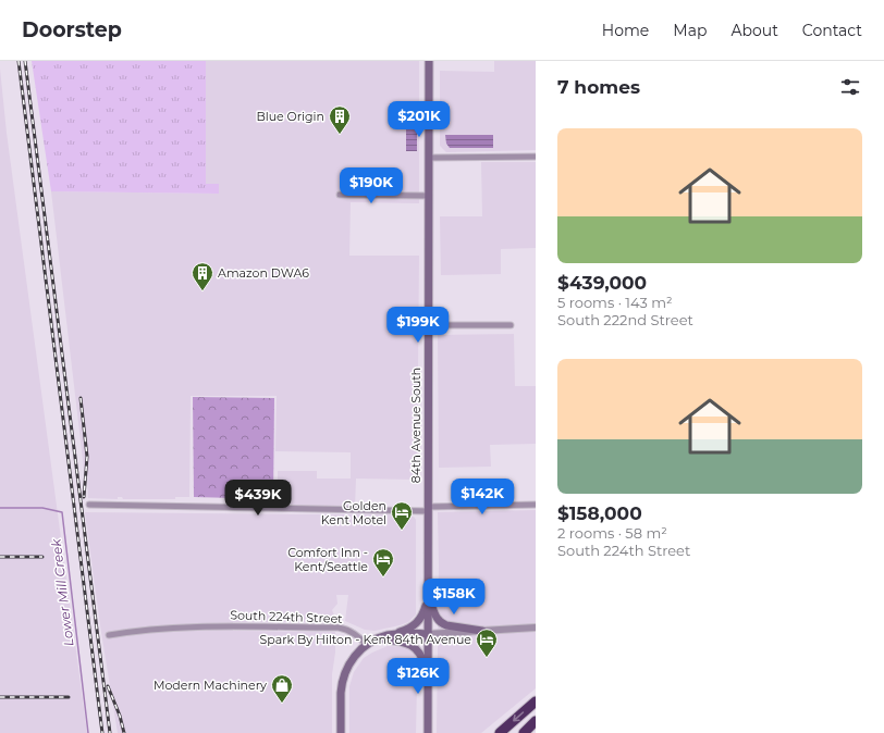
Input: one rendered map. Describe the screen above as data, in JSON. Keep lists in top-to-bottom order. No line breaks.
{"streets":{"main road":["84th Avenue South"],"street":["South 224th Street"]},"water":["Lower Mill Creek"],"places":{"building":["Blue Origin","Amazon DWA6"],"hotel":["Golden Kent Motel","Comfort Inn - Kent/Seattle","Spark By Hilton - Kent 84th Avenue"],"shop":["Modern Machinery"]},"page":{"header":"Doorstep","nav":["Home","Map","About","Contact"],"heading":"7 homes","price":["$201K","$190K","$199K","$142K","$439K","$158K","$126K"],"list":[{"name":"$439,000","note":"5 rooms · 143 m² · South 222nd Street"},{"name":"$158,000","note":"2 rooms · 58 m² · South 224th Street"}]}}
